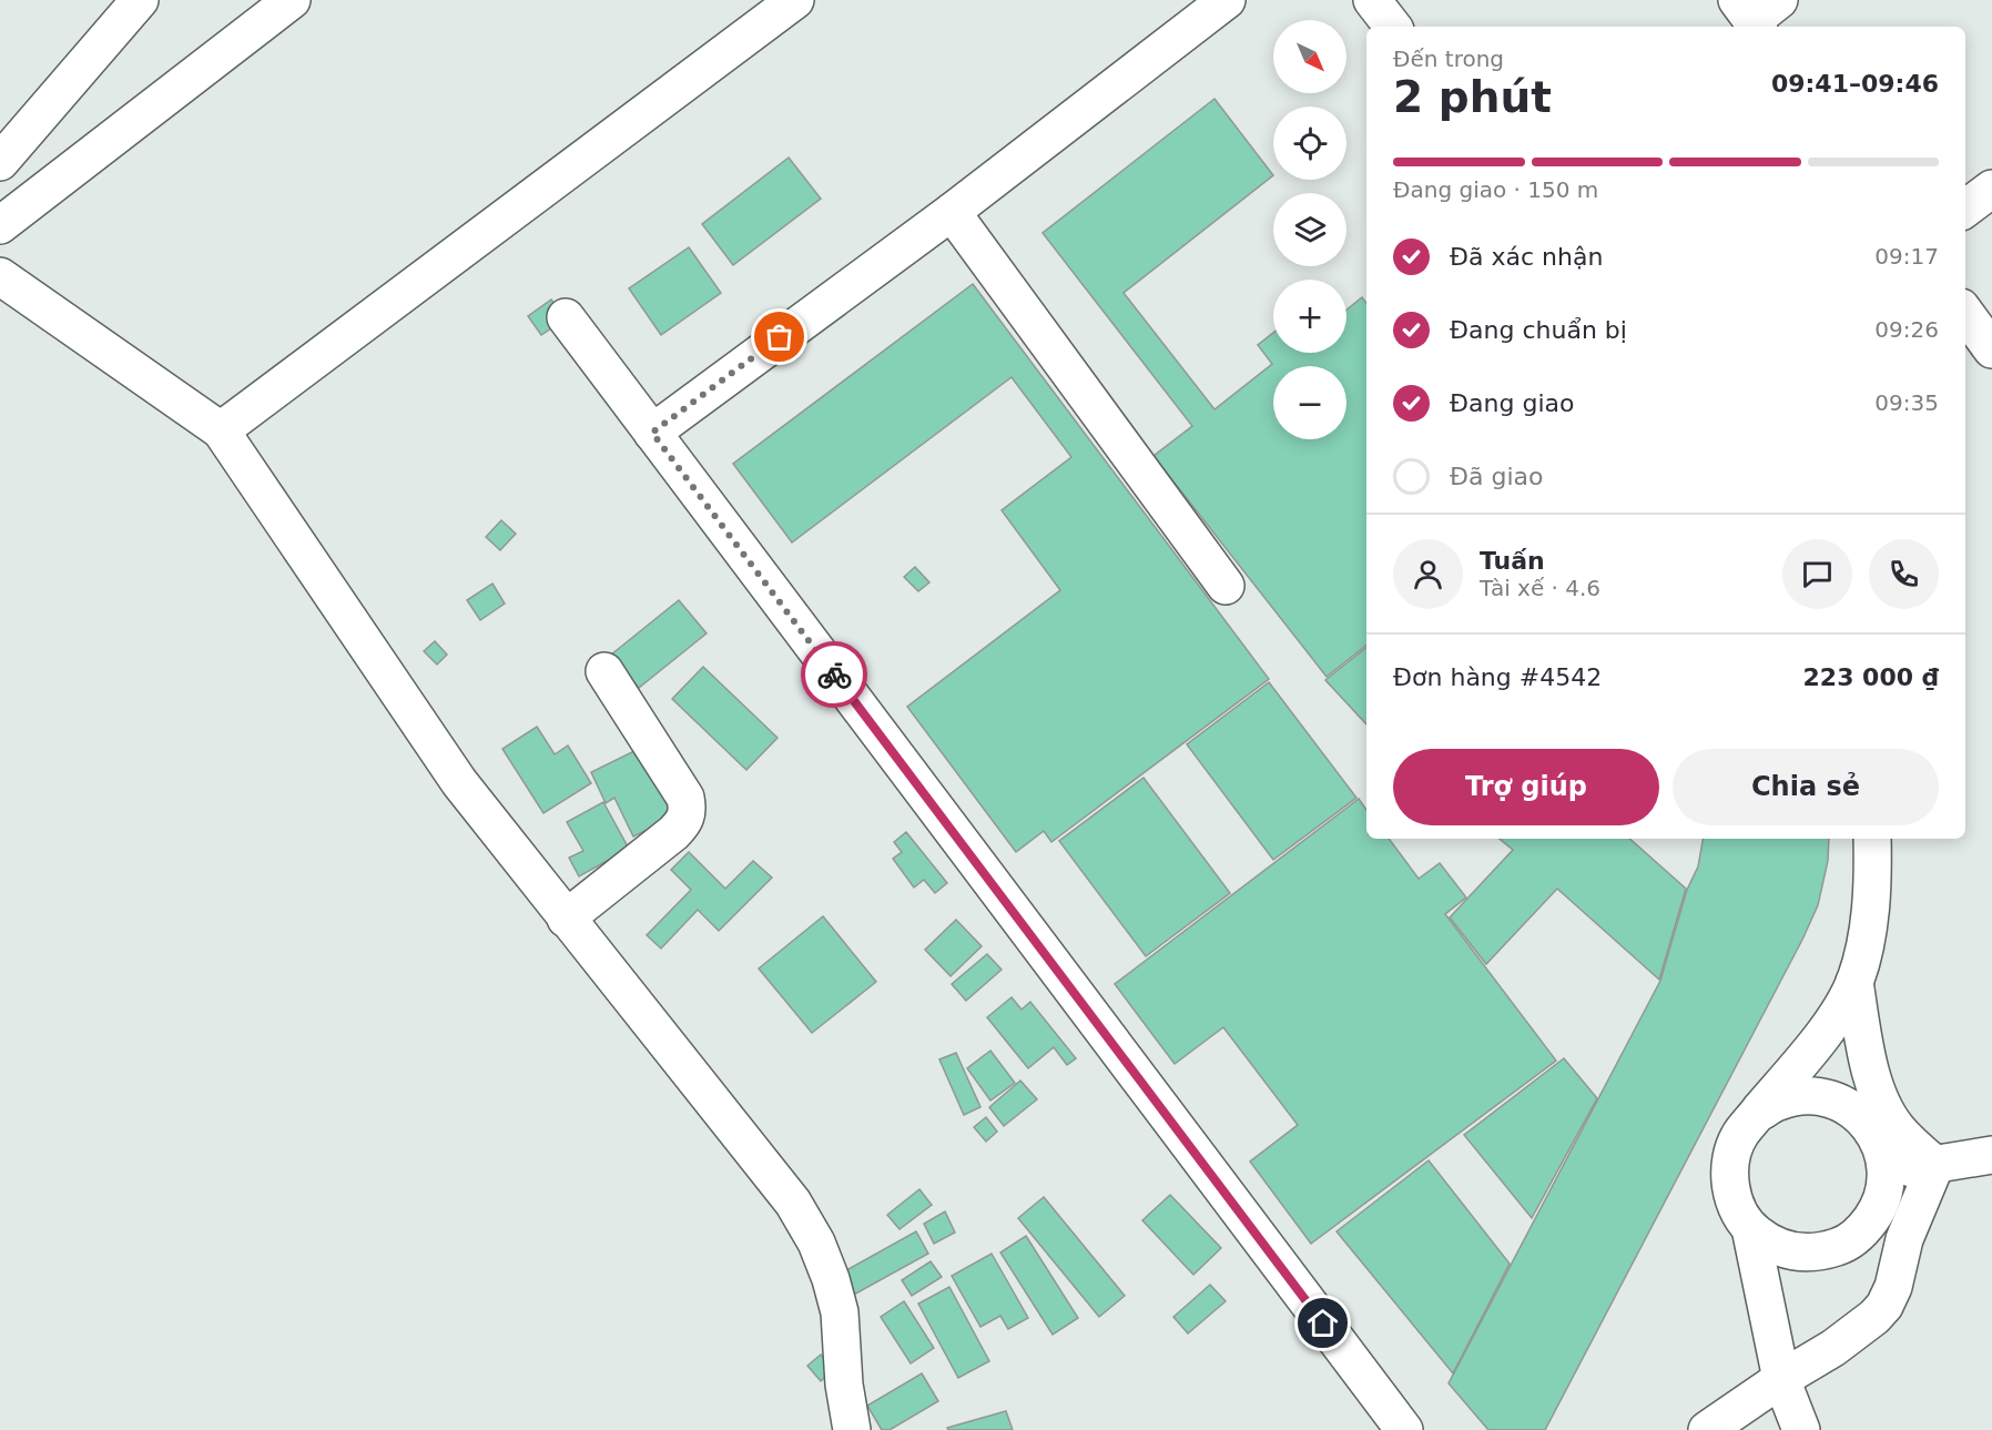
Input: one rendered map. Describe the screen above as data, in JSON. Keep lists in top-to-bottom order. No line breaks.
{"north":"bottom right","page":{"map_buttons":["+","−"],"heading":["2 phút","Đến trong","09:41–09:46"],"panel":["Tuấn","Tài xế · 4.6","Đơn hàng #4542","223 000 ₫"],"bar":"Đang giao · 150 m","list":[["Đã xác nhận","09:17"],["Đang chuẩn bị","09:26"],["Đang giao","09:35"],"Đã giao"],"buttons":["Trợ giúp","Chia sẻ"]}}
